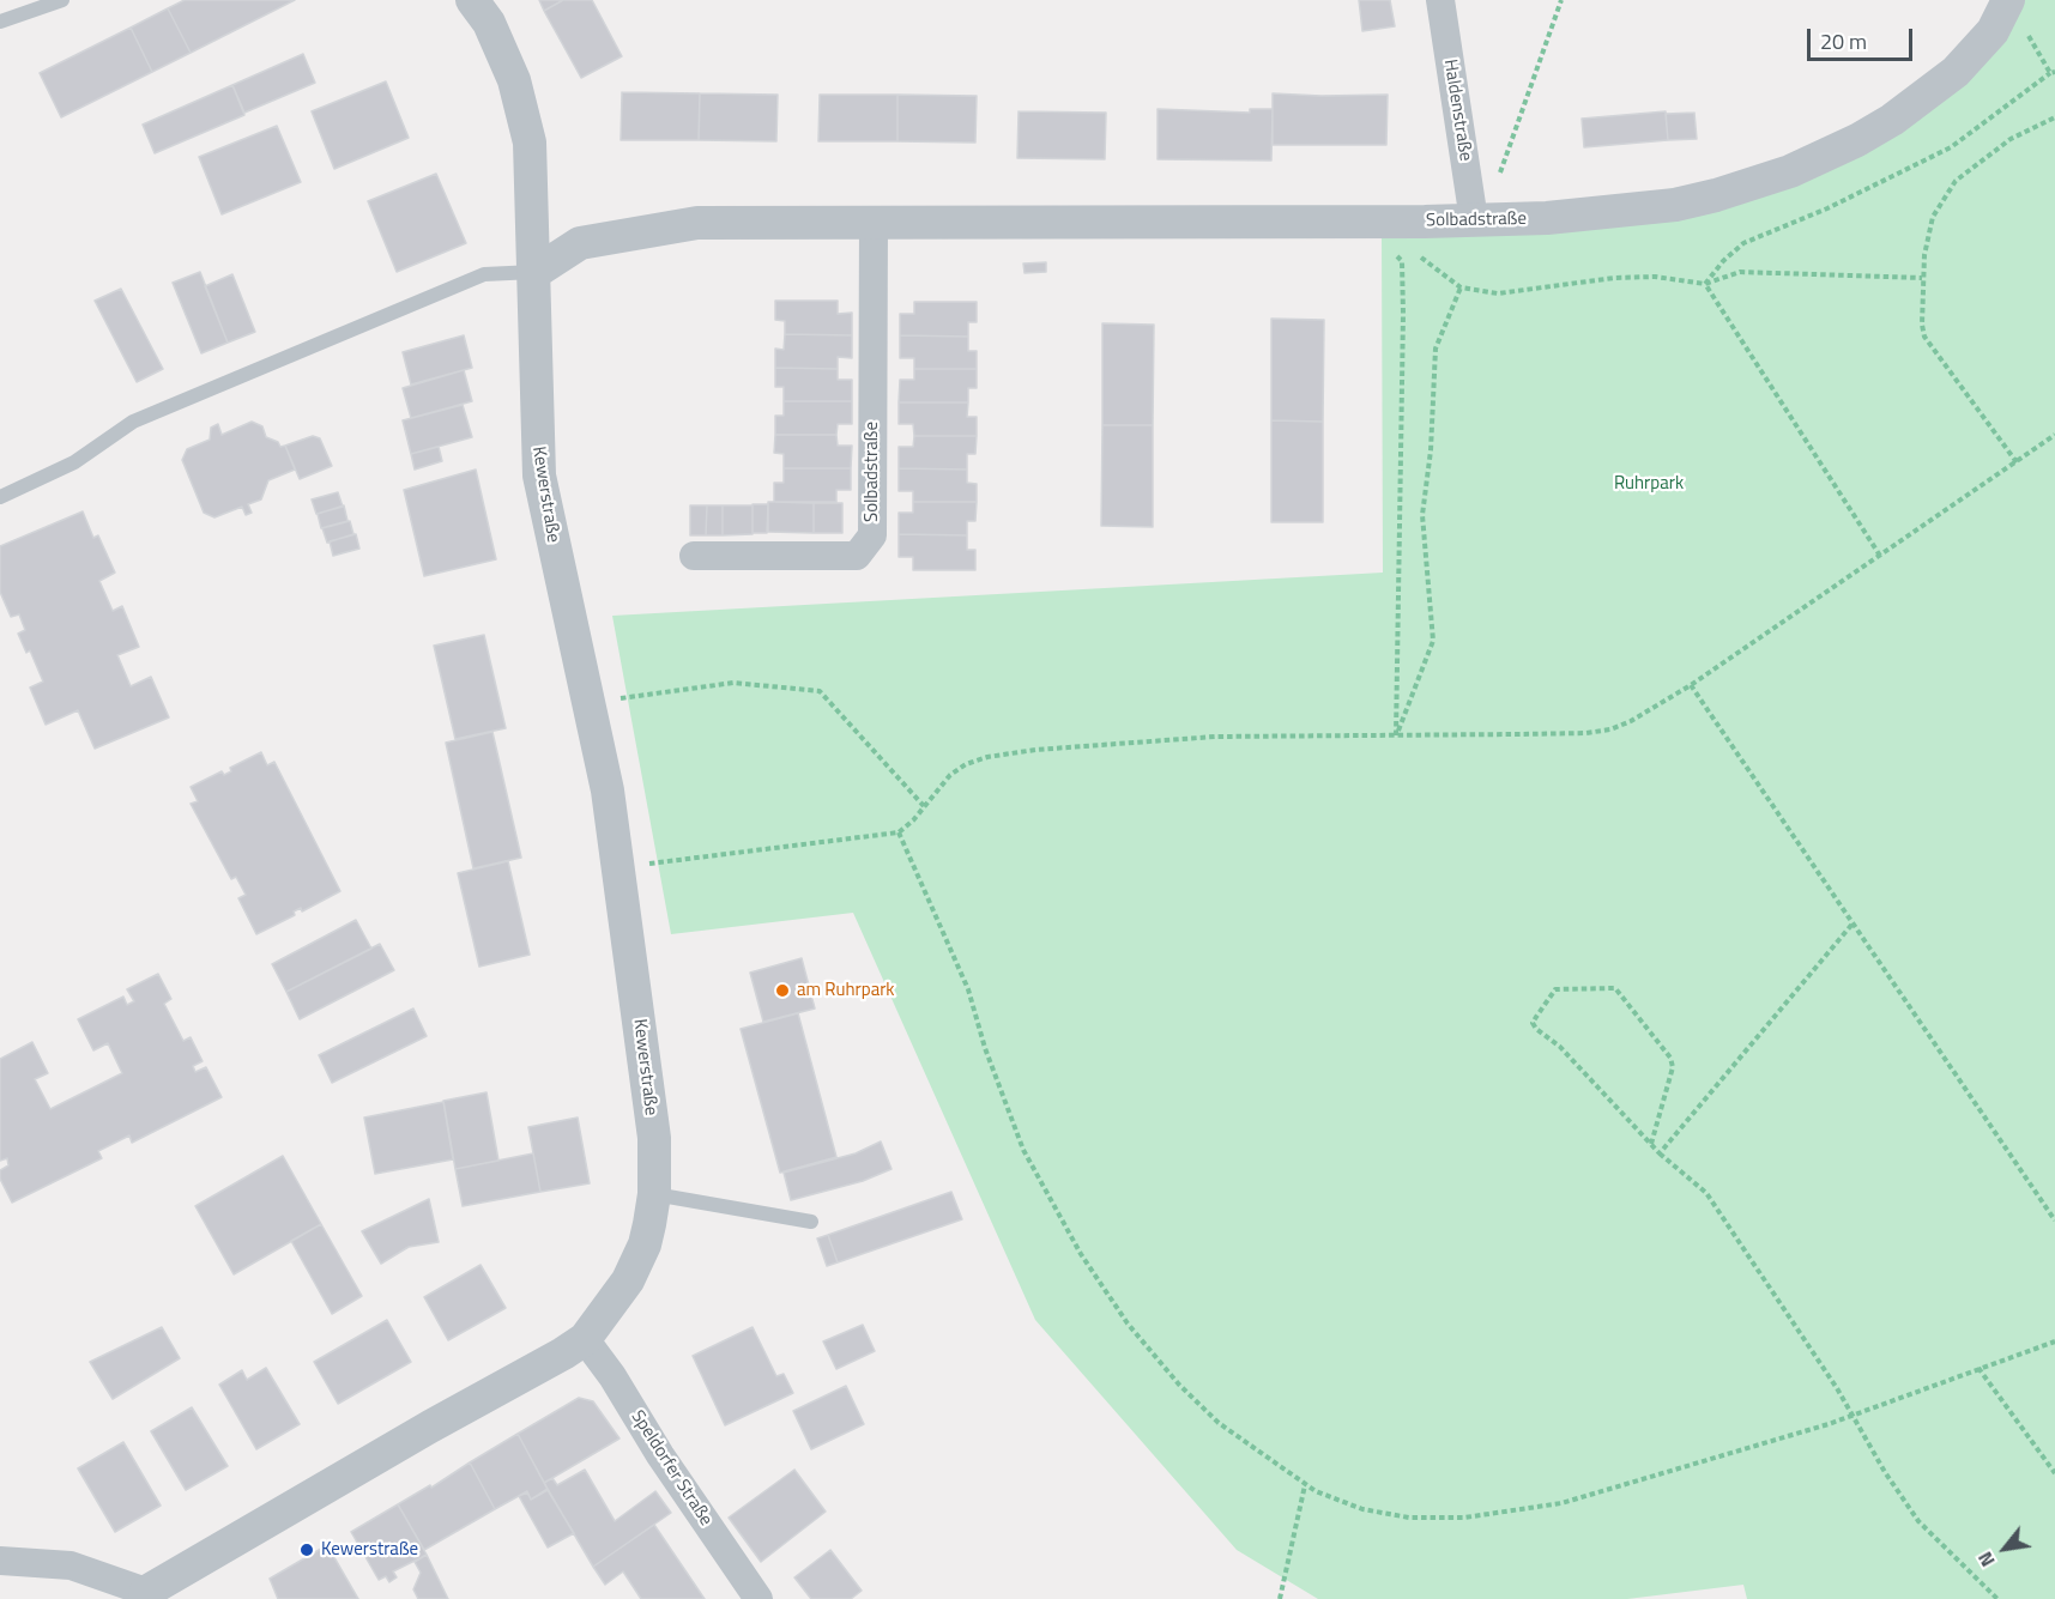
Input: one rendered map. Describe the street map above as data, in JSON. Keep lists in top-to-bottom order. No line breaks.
{"streets":{"street":["Haldenstraße","Solbadstraße","Kewerstraße","Speldorfer Straße"]},"crossings":[["Haldenstraße","Solbadstraße"],["Solbadstraße","Kewerstraße"],["Kewerstraße","Speldorfer Straße"]],"parks":["Ruhrpark"],"places":["am Ruhrpark","Kewerstraße"],"scale_bar":"20 m","north":"bottom left"}
